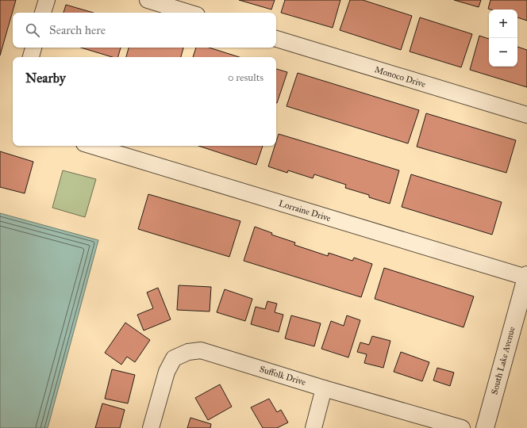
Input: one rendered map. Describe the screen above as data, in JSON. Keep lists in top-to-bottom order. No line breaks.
{"streets":{"street":["Monoco Drive","Lorraine Drive","South Lake Avenue","Suffolk Drive"]},"crossings":[["Lorraine Drive","South Lake Avenue"]],"page":{"map_buttons":["+","−"],"search":"Search here","heading":["Nearby","0 results"]}}
